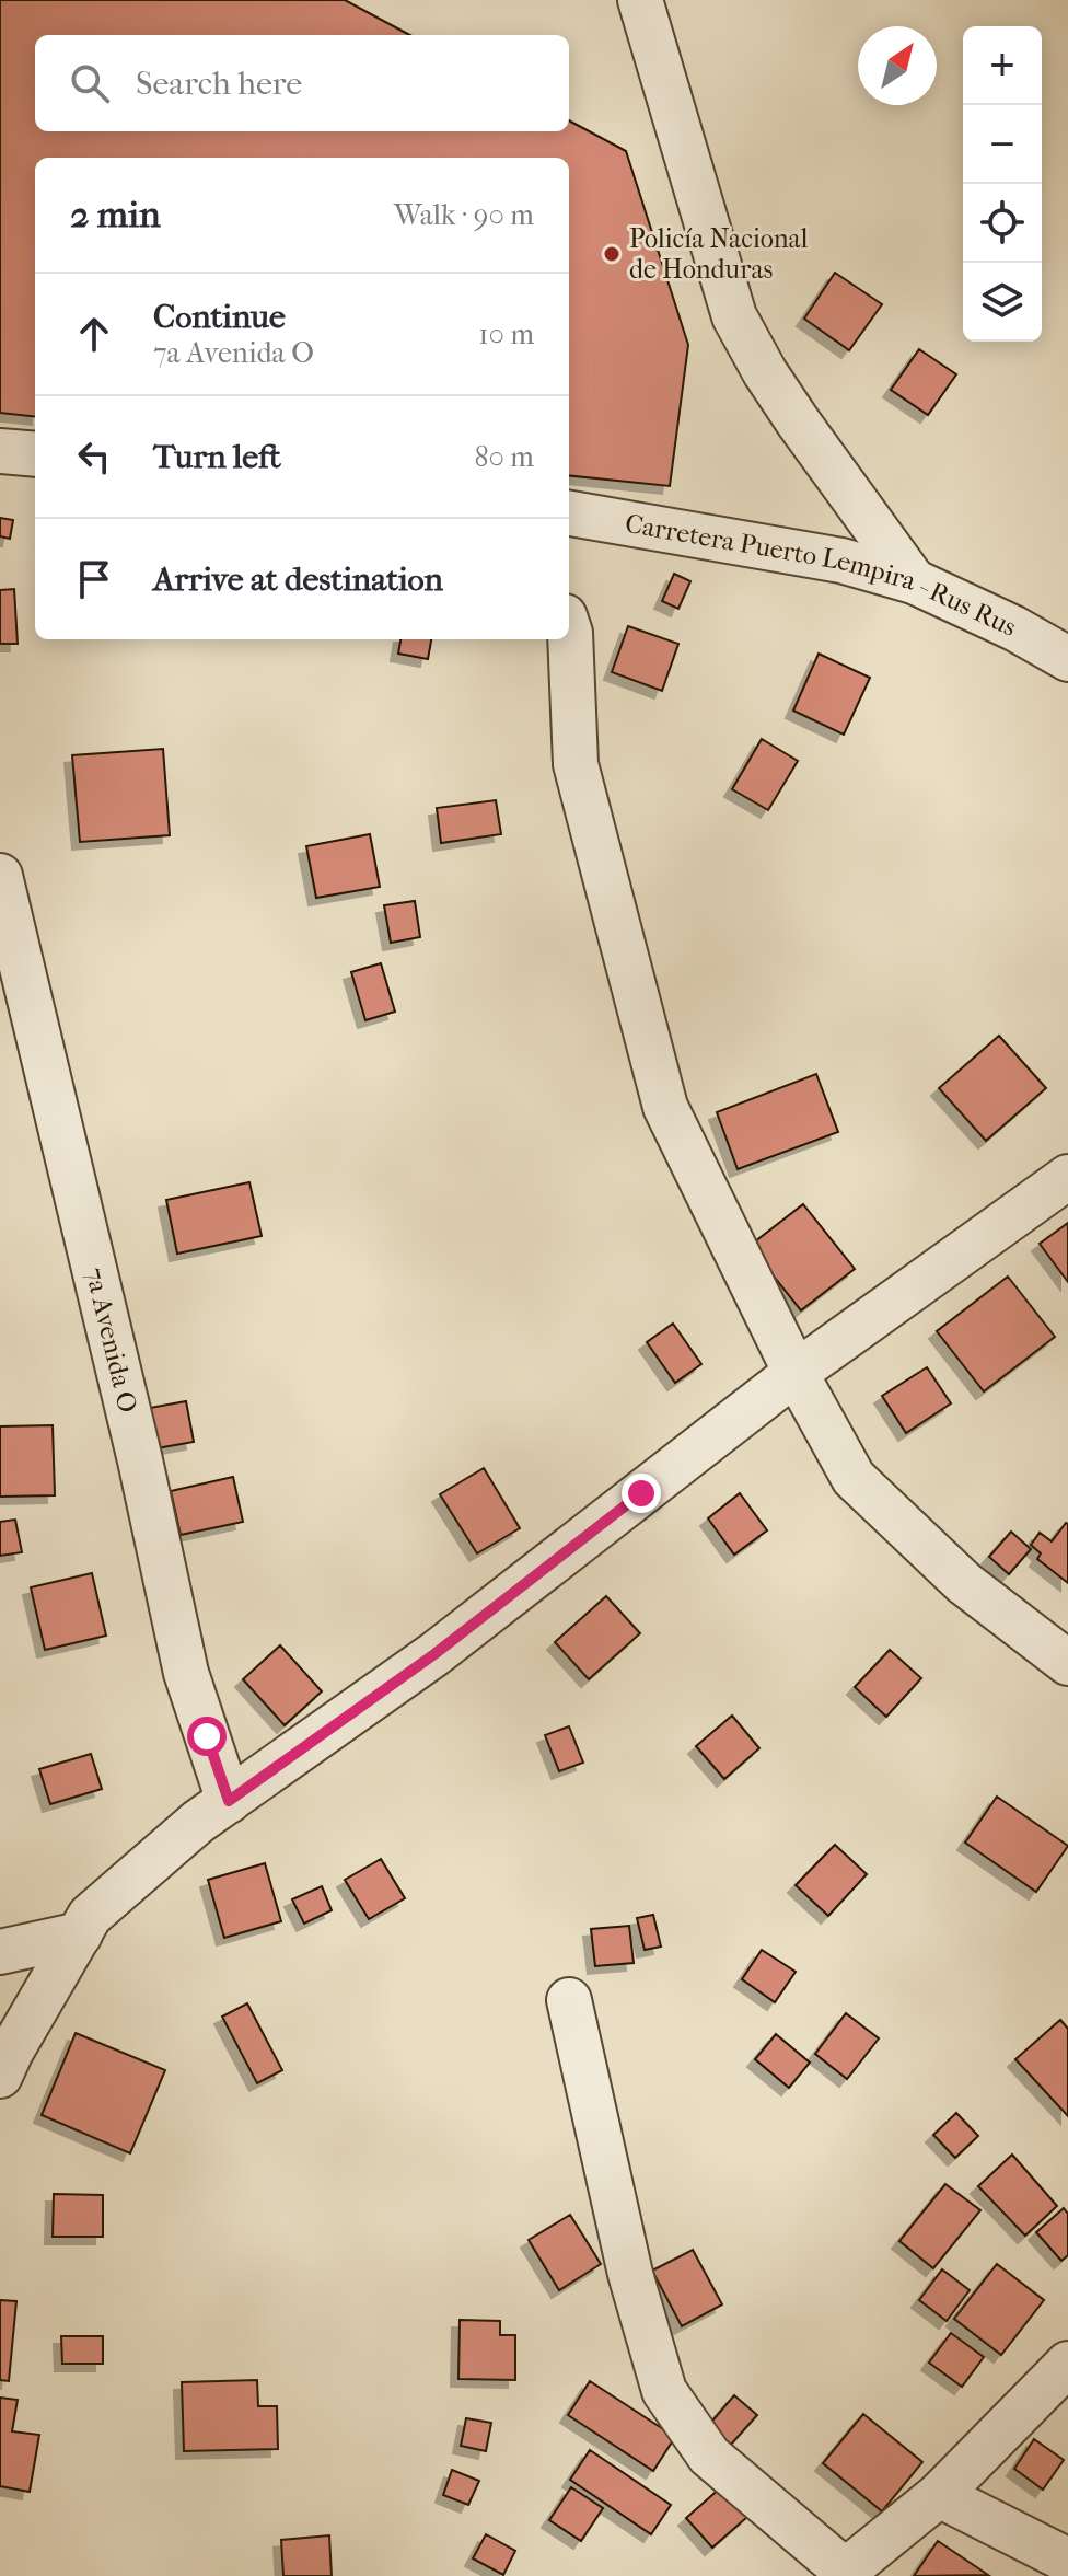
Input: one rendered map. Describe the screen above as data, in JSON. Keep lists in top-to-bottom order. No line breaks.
{"streets":{"street":["Carretera Puerto Lempira - Rus Rus","7a Avenida O"]},"places":["Policía Nacional de Honduras"],"north":"top right","page":{"map_buttons":["+","−"],"search":"Search here","heading":["2 min","Walk · 90 m"],"list":[["Continue","7a Avenida O","10 m"],["Turn left","80 m"],"Arrive at destination"]}}
